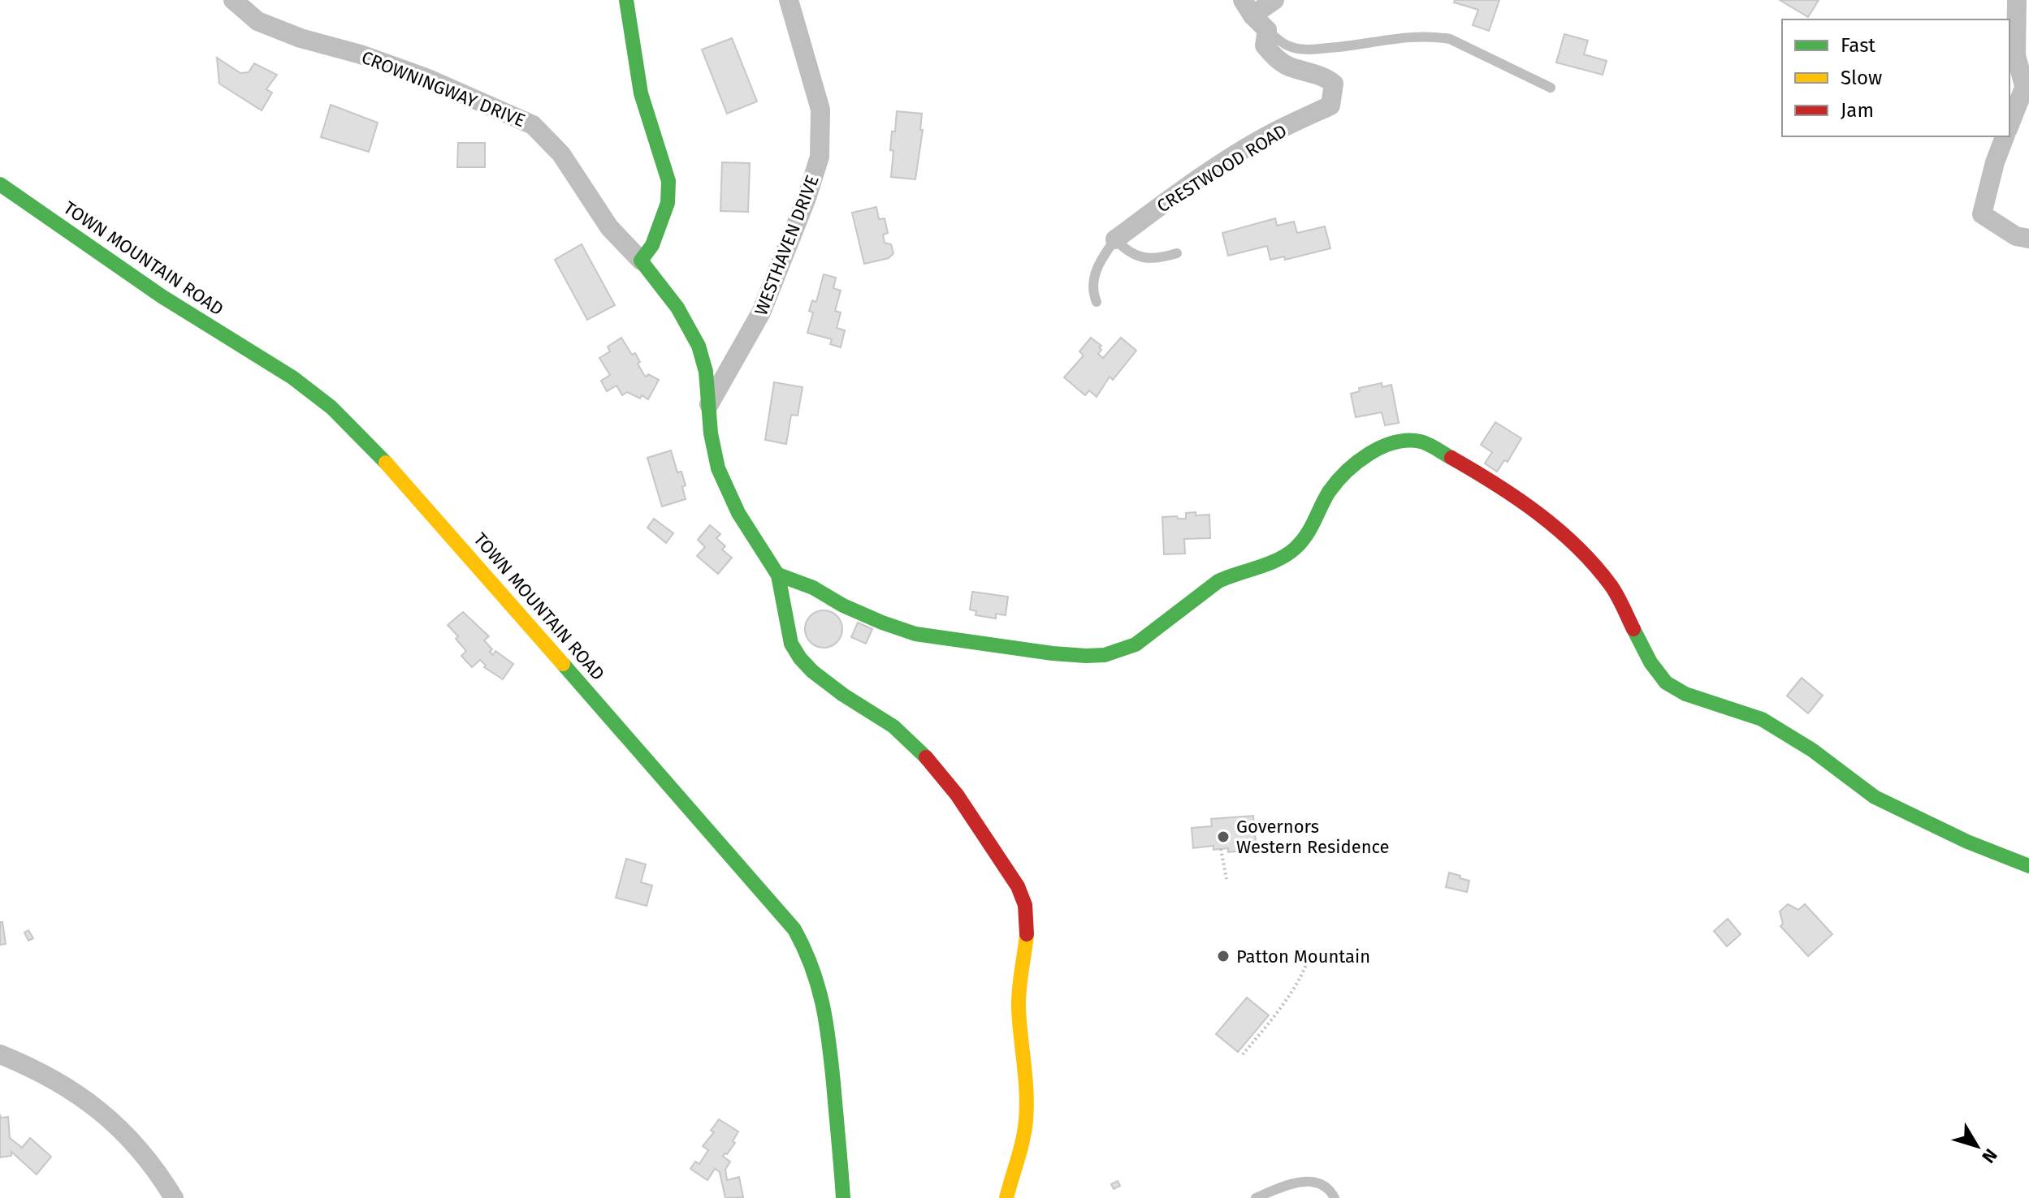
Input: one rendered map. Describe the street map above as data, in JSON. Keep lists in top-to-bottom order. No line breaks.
{"streets":{"street":["CROWNINGWAY DRIVE","CRESTWOOD ROAD","WESTHAVEN DRIVE","TOWN MOUNTAIN ROAD"]},"places":["Governors Western Residence","Patton Mountain"],"legend":["Fast","Slow","Jam"],"north":"bottom right"}
